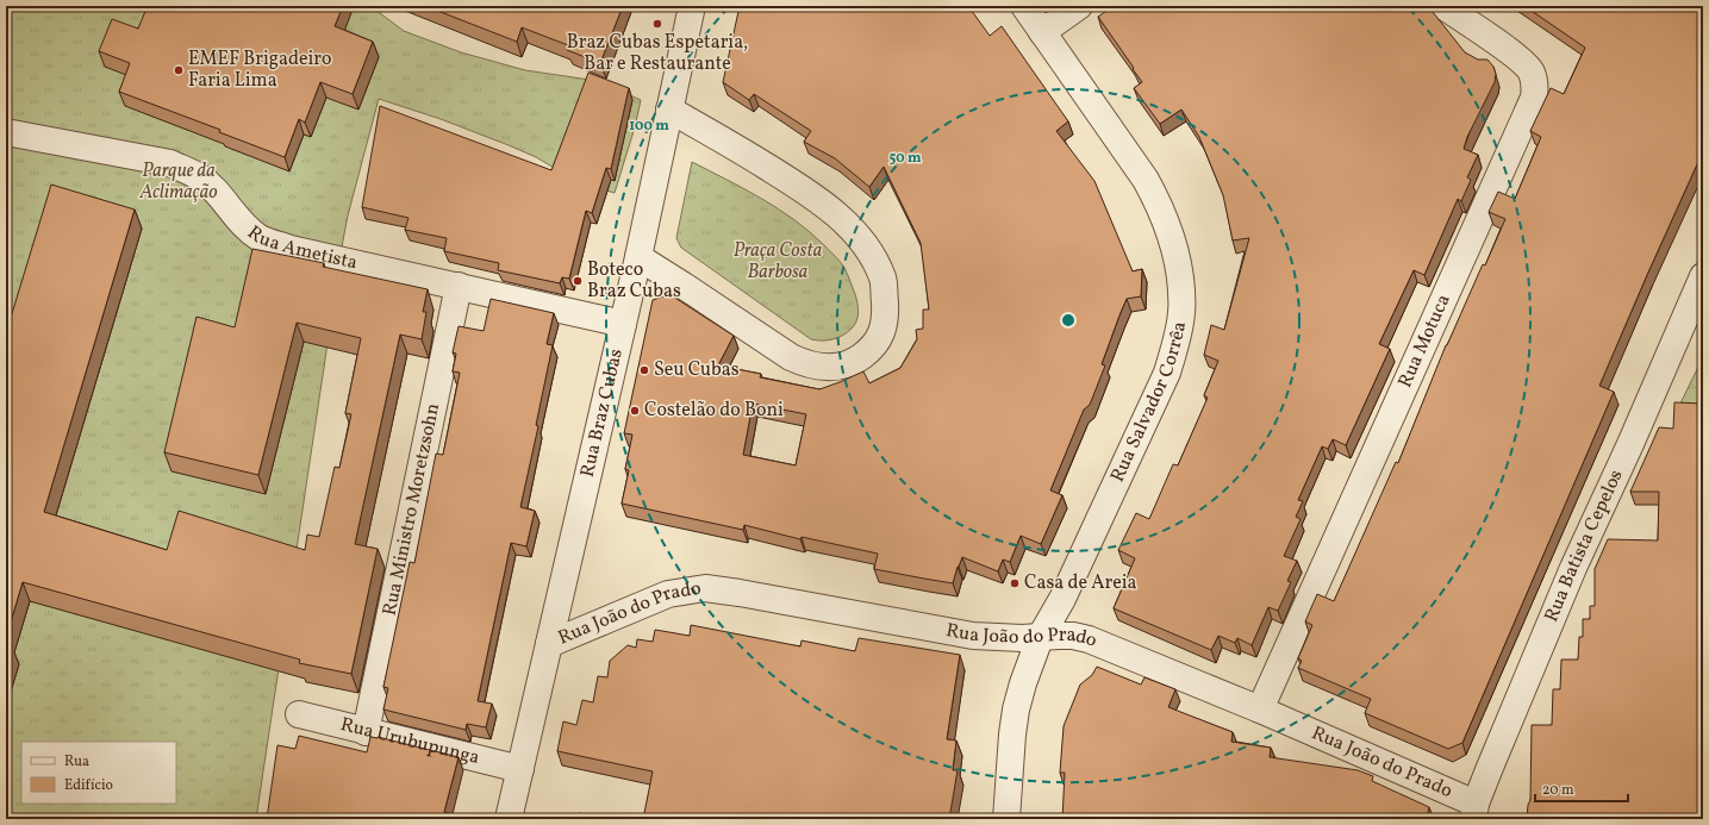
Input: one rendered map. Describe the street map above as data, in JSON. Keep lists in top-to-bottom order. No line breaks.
{"streets":{"street":["Rua Ametista","Rua Motuca","Rua Salvador Corrêa","Rua Braz Cubas","Rua Ministro Moretzsohn","Rua Batista Cepelos","Rua João do Prado","Rua Urubupunga"]},"crossings":[["Rua Ametista","Rua Braz Cubas"],["Rua Ametista","Rua Ministro Moretzsohn"],["Rua Motuca","Rua João do Prado"],["Rua Salvador Corrêa","Rua João do Prado"],["Rua Braz Cubas","Rua João do Prado"],["Rua Braz Cubas","Rua Urubupunga"],["Rua Ministro Moretzsohn","Rua Urubupunga"],["Rua Batista Cepelos","Rua João do Prado"]],"parks":["Parque da Aclimação","Praça Costa Barbosa"],"places":["Braz Cubas Espetaria, Bar e Restaurante","EMEF Brigadeiro Faria Lima","Boteco Braz Cubas","Seu Cubas","Costelão do Boni","Casa de Areia"],"legend":["Rua","Edifício"],"scale_bar":"20 m","rings":["100 m","50 m"]}
